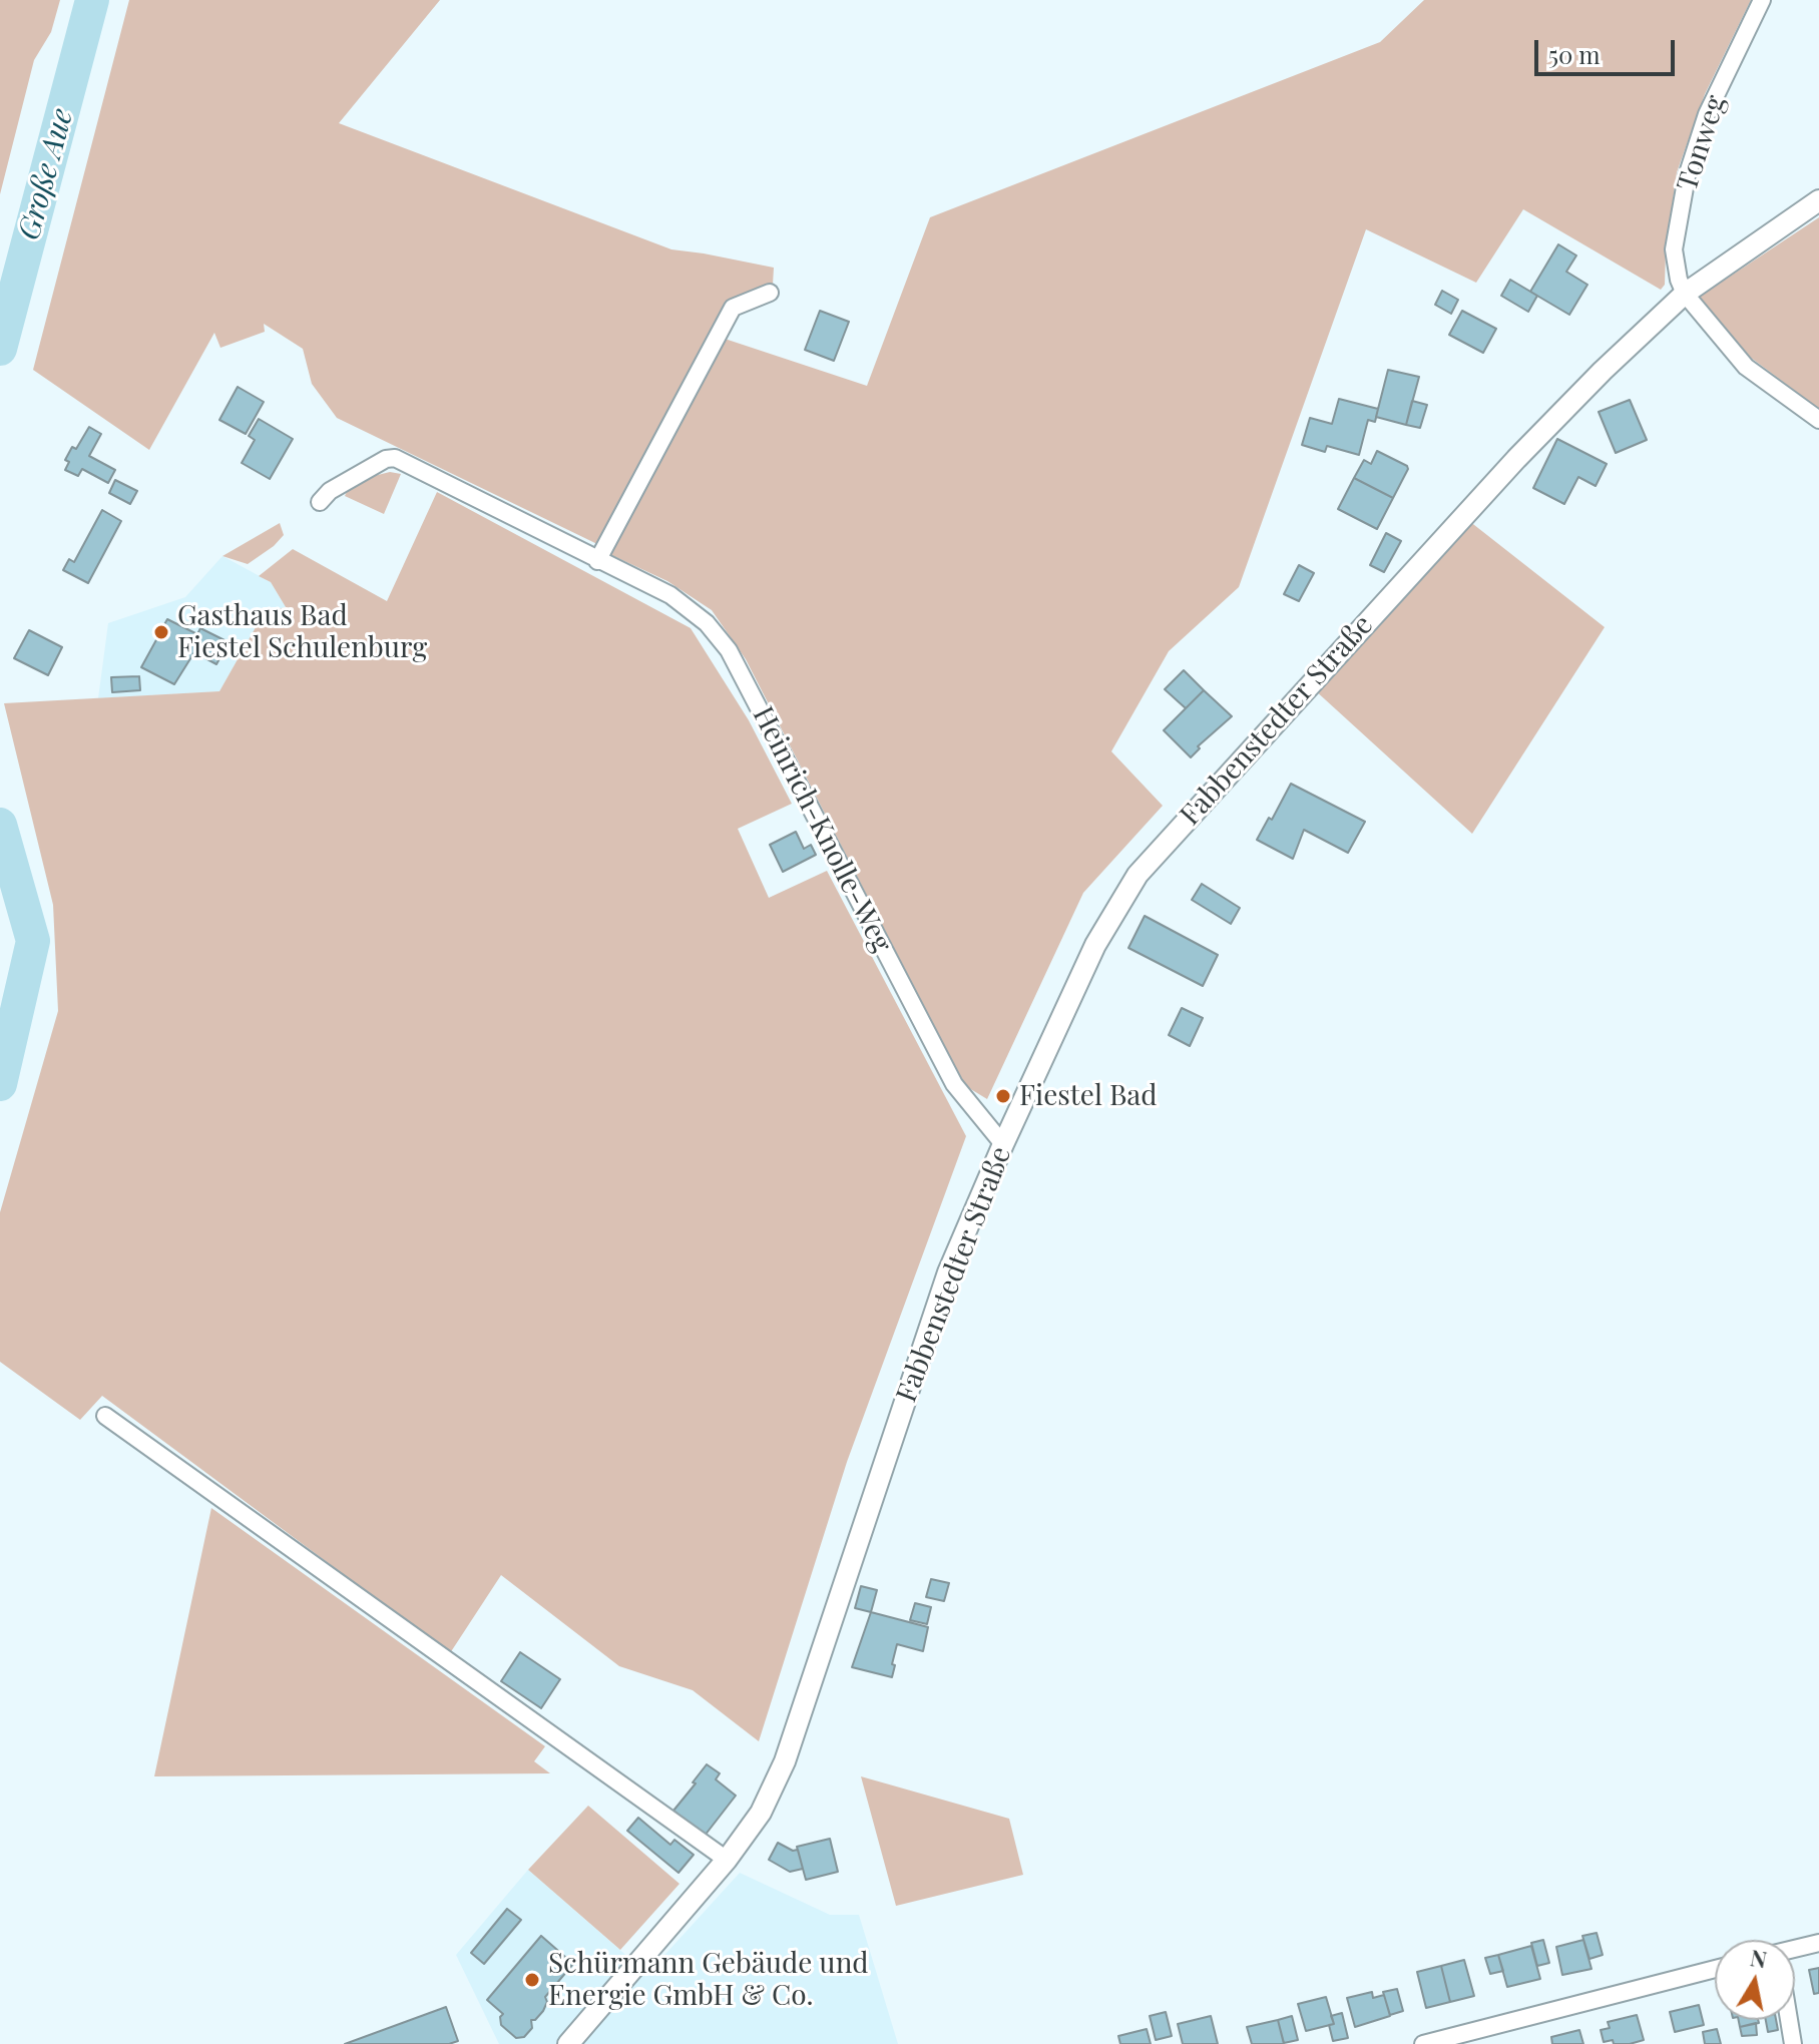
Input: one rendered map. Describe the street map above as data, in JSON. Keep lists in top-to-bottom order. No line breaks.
{"streets":{"street":["Tonweg","Fabbenstedter Straße","Heinrich-Knolle-Weg"]},"crossings":[["Tonweg","Fabbenstedter Straße"],["Fabbenstedter Straße","Heinrich-Knolle-Weg"]],"water":["Große Aue"],"places":["Gasthaus Bad Fiestel Schulenburg","Fiestel Bad","Schürmann Gebäude und Energie GmbH & Co."],"scale_bar":"50 m","north":"top"}
